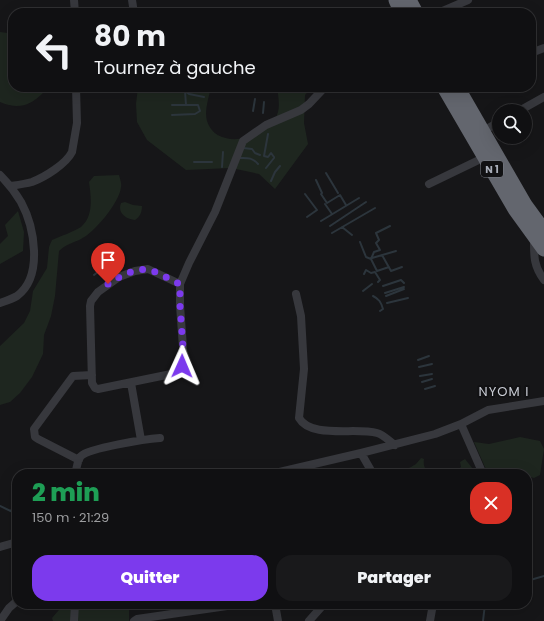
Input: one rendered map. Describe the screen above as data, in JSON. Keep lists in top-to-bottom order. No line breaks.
{"streets":{"highway":["N 1"]},"districts":["NYOM I"],"page":{"turn":["80 m","Tournez à gauche"],"heading":["2 min","150 m · 21:29"],"buttons":["Quitter","Partager"]}}
